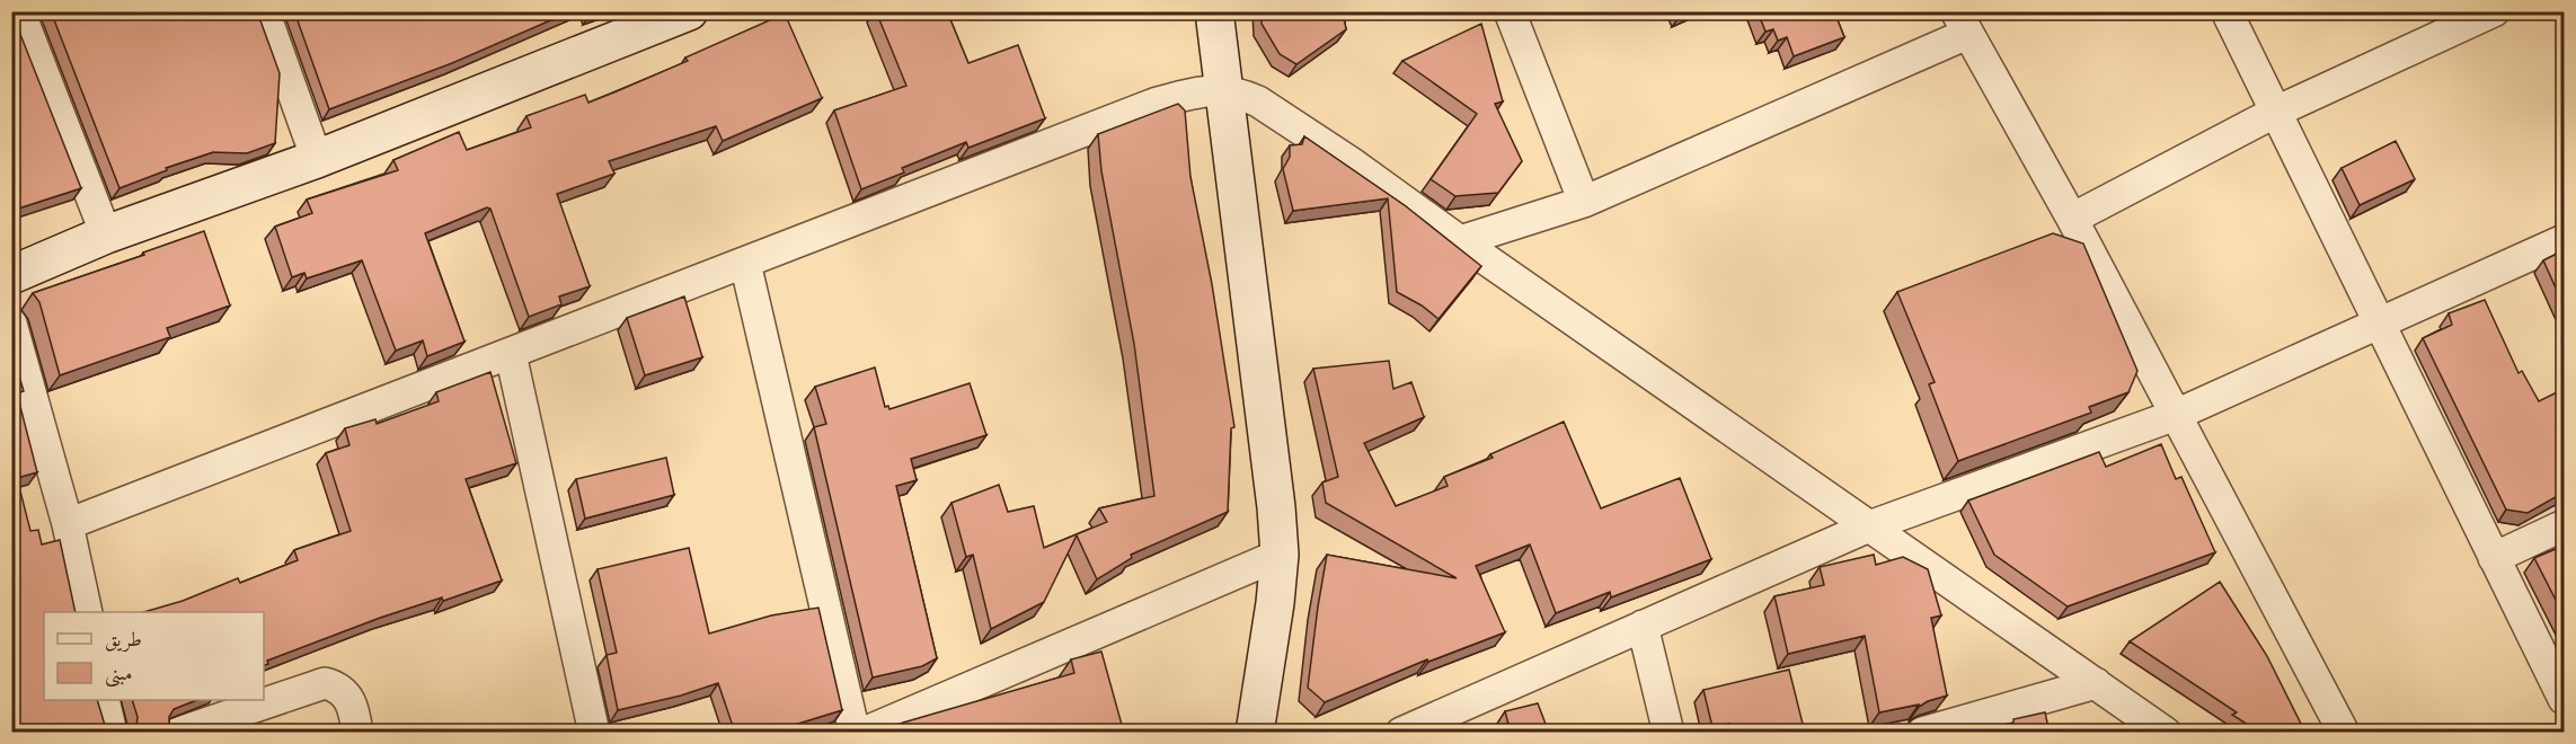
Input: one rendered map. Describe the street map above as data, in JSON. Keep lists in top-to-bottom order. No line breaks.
{"legend":["طريق","مبنى"]}
